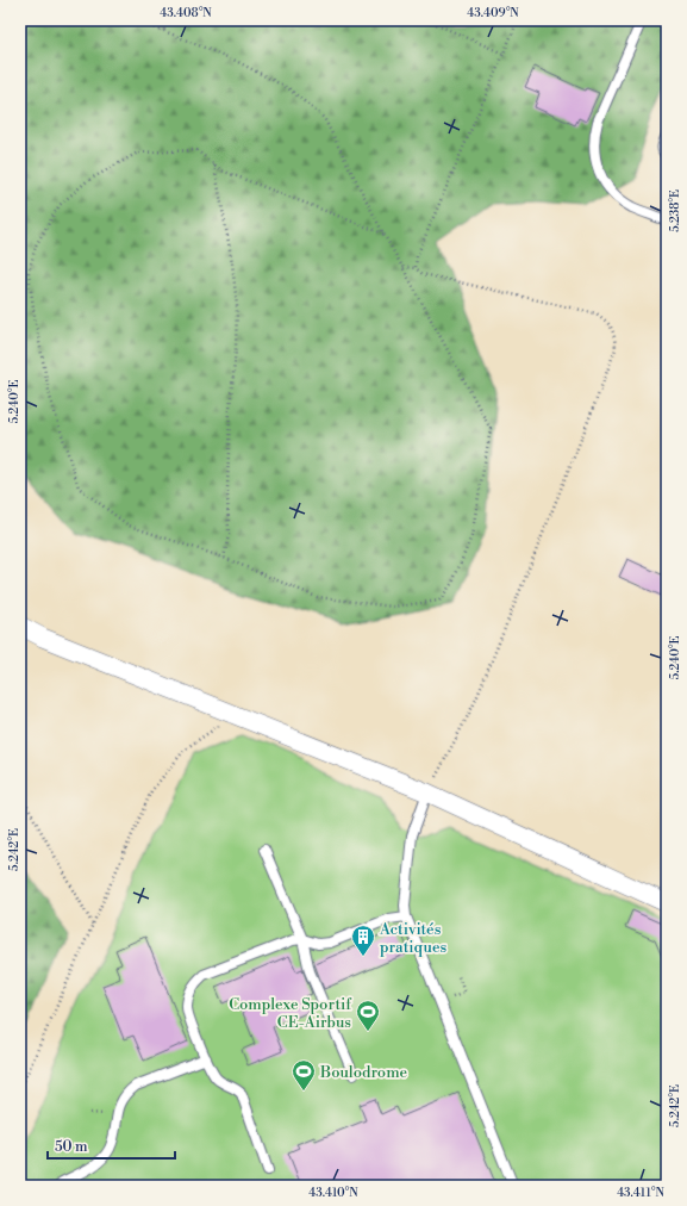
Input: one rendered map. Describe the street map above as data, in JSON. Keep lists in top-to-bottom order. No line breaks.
{"places":{"building":["Activités pratiques"],"sports":["Complexe Sportif CE-Airbus","Boulodrome"]},"scale_bar":"50 m","coordinates":["43.408°N","43.409°N","5.238°E","5.240°E","5.242°E","43.410°N","43.411°N"]}
